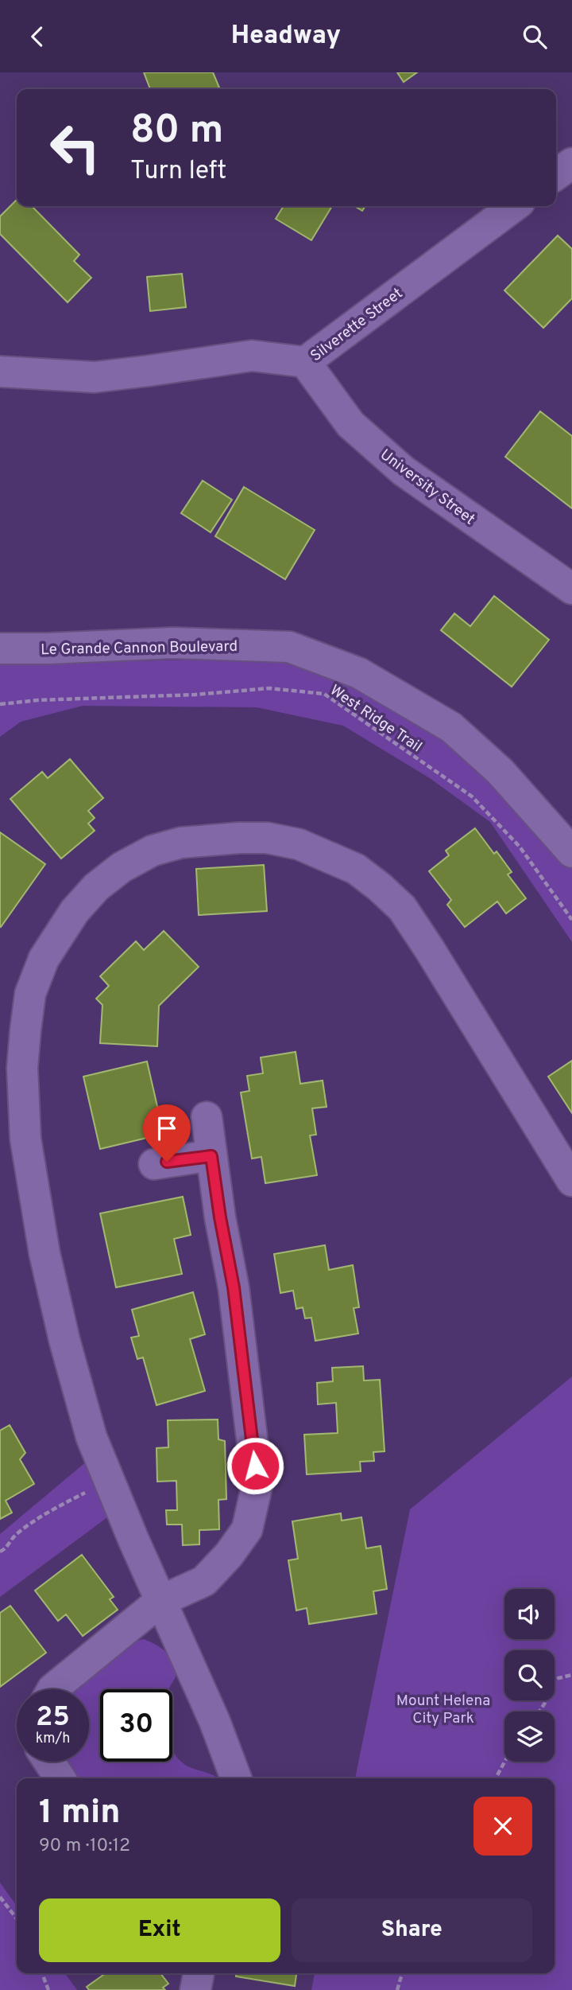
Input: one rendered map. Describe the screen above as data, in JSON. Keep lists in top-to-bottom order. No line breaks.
{"streets":{"street":["Silverette Street","University Street","Le Grande Cannon Boulevard"],"path":["West Ridge Trail"]},"crossings":[["Silverette Street","University Street"]],"parks":["Mount Helena City Park"],"page":{"header":"Headway","turn":["80 m","Turn left"],"speed":"25 km/h","limit":"30","heading":["1 min","90 m · 10:12"],"buttons":["Exit","Share"]}}
